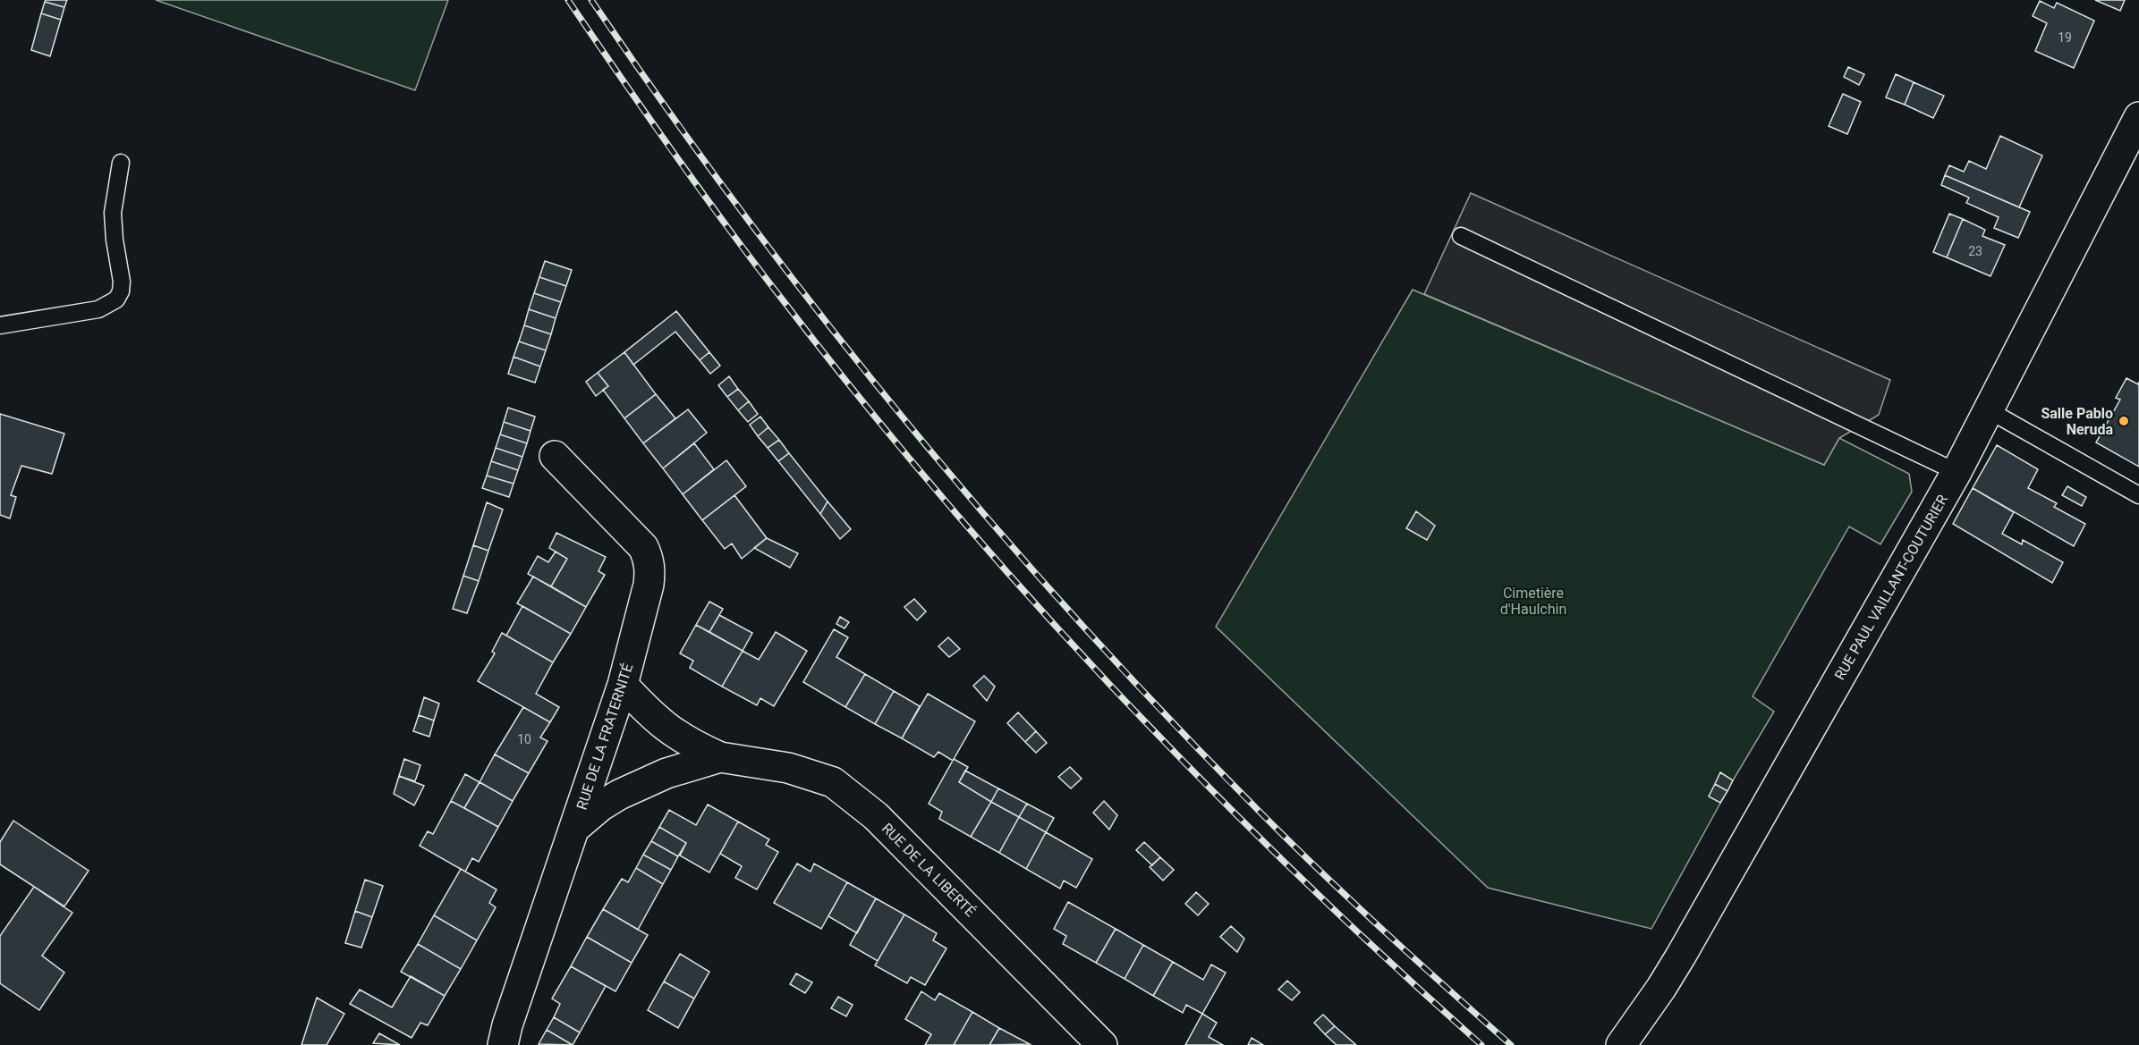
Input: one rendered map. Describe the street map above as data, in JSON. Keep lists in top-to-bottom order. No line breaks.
{"streets":{"street":["RUE PAUL VAILLANT-COUTURIER","RUE DE LA FRATERNITÉ","RUE DE LA LIBERTÉ"]},"crossings":[["RUE DE LA FRATERNITÉ","RUE DE LA LIBERTÉ"]],"parks":["Cimetière d'Haulchin"],"places":["Salle Pablo Neruda"],"house_numbers":["19","23","10"]}
